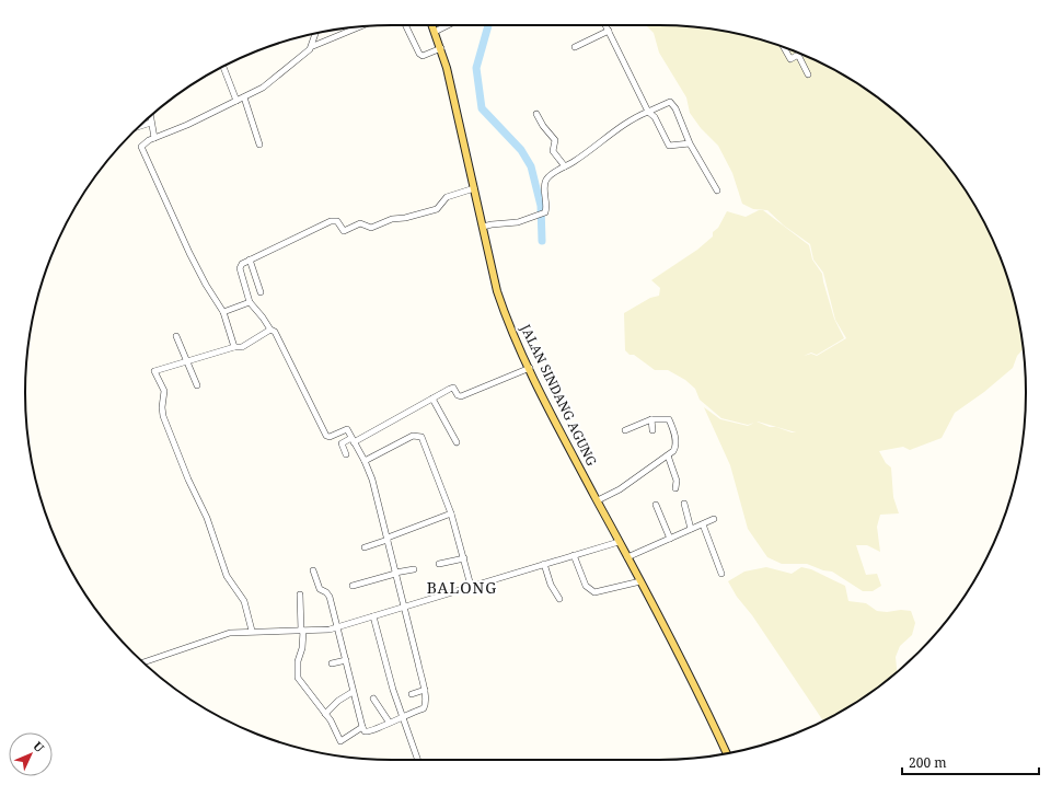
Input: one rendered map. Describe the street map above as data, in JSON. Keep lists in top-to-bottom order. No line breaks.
{"streets":{"main road":["JALAN SINDANG AGUNG"]},"districts":["BALONG"],"scale_bar":"200 m","north":"top right"}
